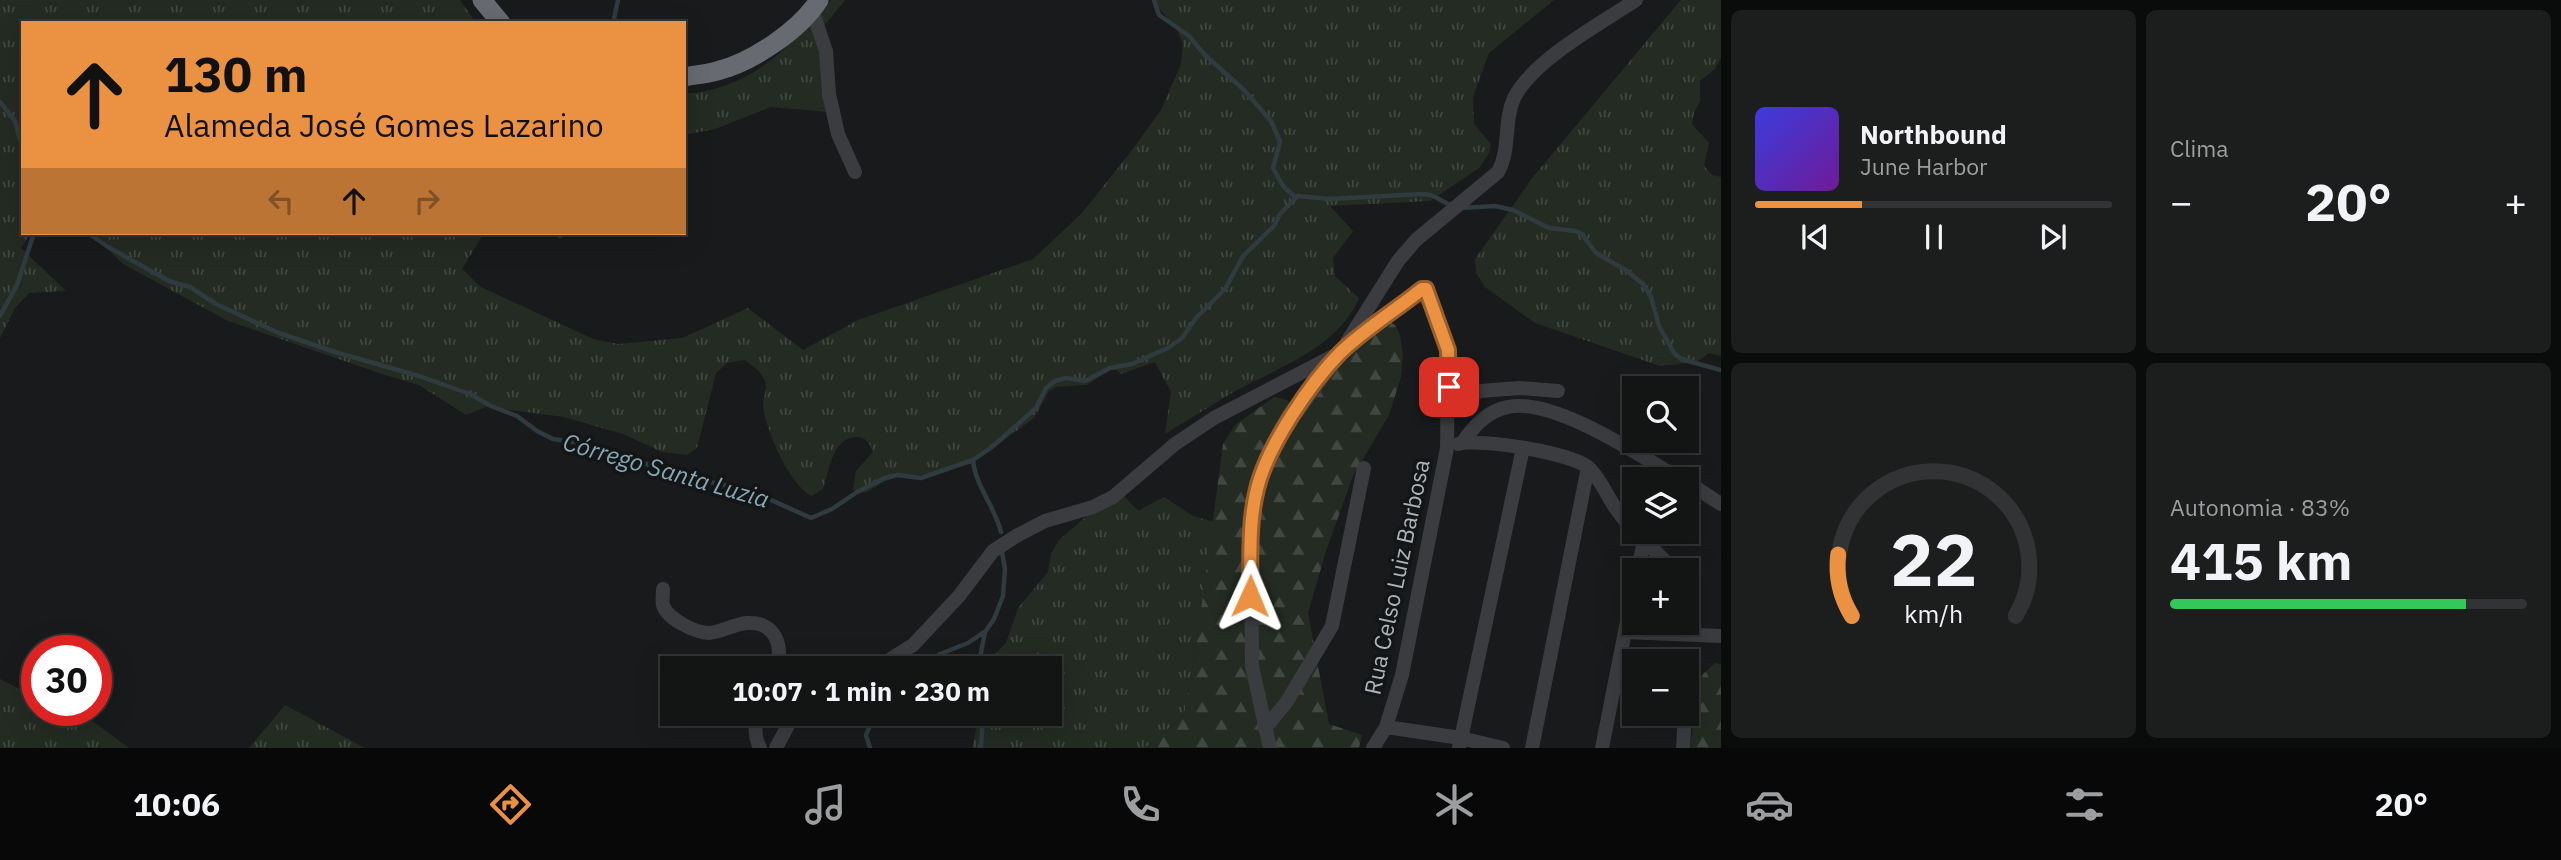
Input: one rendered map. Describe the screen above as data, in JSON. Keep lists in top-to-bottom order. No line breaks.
{"streets":{"street":["Rua Celso Luiz Barbosa"]},"water":["Córrego Santa Luzia"],"page":{"tile":["Clima",["Autonomia · 83%","415 km"]],"turn":["130 m","Alameda José Gomes Lazarino"],"song":["Northbound","June Harbor"],"heat":["−","20°","+"],"map_buttons":["+","−"],"limit":"30","trip":"10:07 · 1 min · 230 m","tabs":["10:06","20°"],"gauge":["22","km/h"]}}
